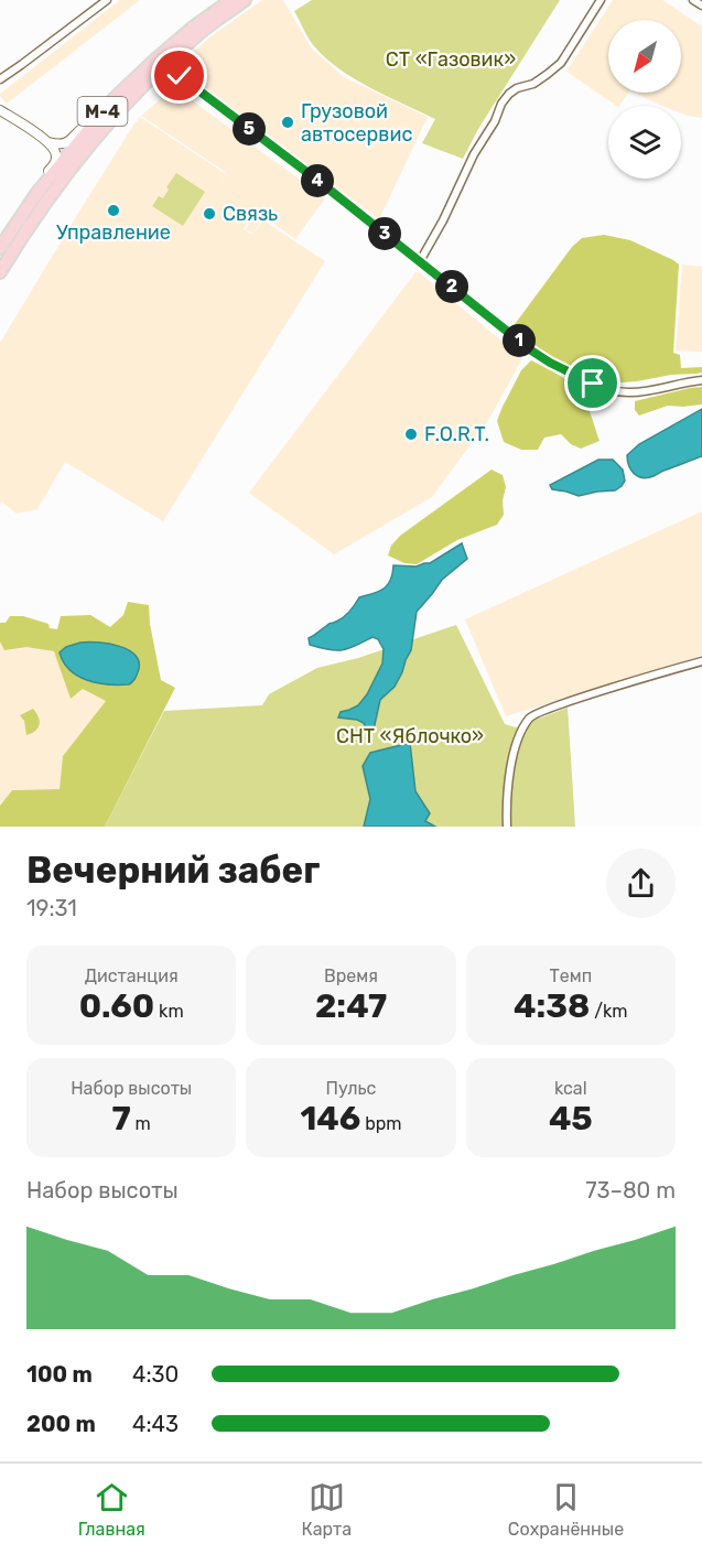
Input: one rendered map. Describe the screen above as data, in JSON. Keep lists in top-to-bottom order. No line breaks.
{"streets":{"main road":["М-4"]},"parks":["СТ «Газовик»","СНТ «Яблочко»"],"places":["Грузовой автосервис","Управление","Связь","F.O.R.T."],"north":"bottom left","page":{"pins":["5","4","3","2","1"],"heading":["Вечерний забег","19:31"],"stats":[["Дистанция","0.60 km"],["Время","2:47"],["Темп","4:38 /km"],["Набор высоты","7 m"],["Пульс","146 bpm"],["kcal","45"]],"chart":["Набор высоты","73–80 m"],"list":[{"name":"100 m","note":"4:30"},{"name":"200 m","note":"4:43"}],"tabs":["Главная","Карта","Сохранённые"]}}
